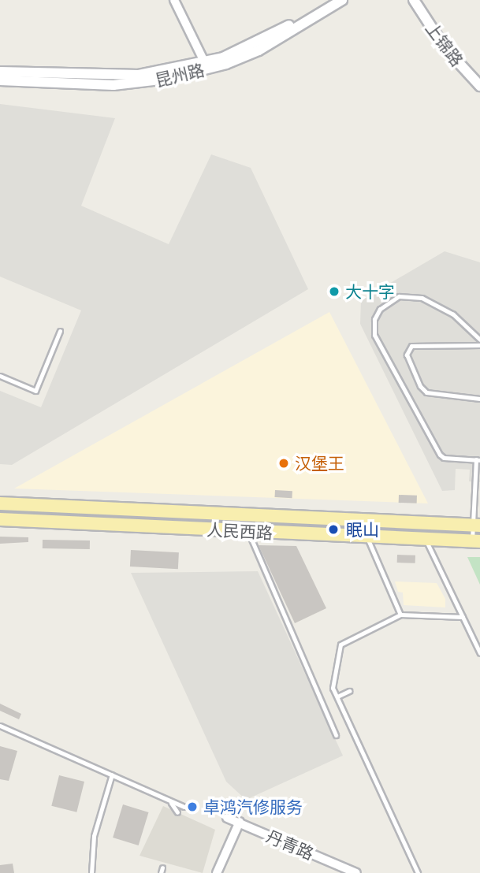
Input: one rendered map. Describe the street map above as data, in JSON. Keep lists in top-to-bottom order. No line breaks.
{"streets":{"main road":["人民西路"],"street":["上锦路","昆州路","丹青路"]},"places":["大十字","汉堡王","眠山","卓鸿汽修服务"]}
